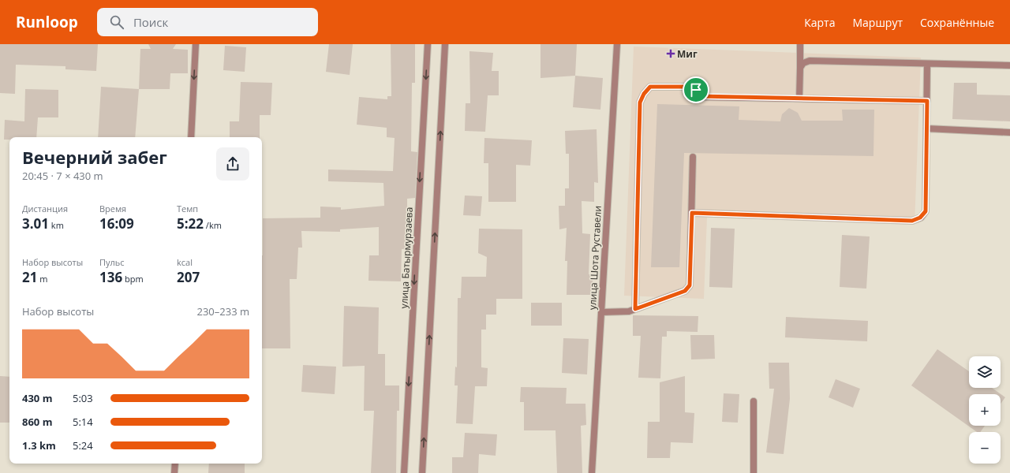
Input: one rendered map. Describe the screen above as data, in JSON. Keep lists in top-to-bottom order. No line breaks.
{"streets":{"street":["улица Батырмурзаева","улица Шота Руставели"]},"places":{"health":["Миг"]},"page":{"header":"Runloop","search":"Поиск","nav":["Карта","Маршрут","Сохранённые"],"heading":["Вечерний забег","20:45 · 7 × 430 m"],"stats":[["Дистанция","3.01 km"],["Время","16:09"],["Темп","5:22 /km"],["Набор высоты","21 m"],["Пульс","136 bpm"],["kcal","207"]],"chart":["Набор высоты","230–233 m"],"map_buttons":["+","−"],"list":[{"name":"430 m","note":"5:03"},{"name":"860 m","note":"5:14"},{"name":"1.3 km","note":"5:24"}]}}
